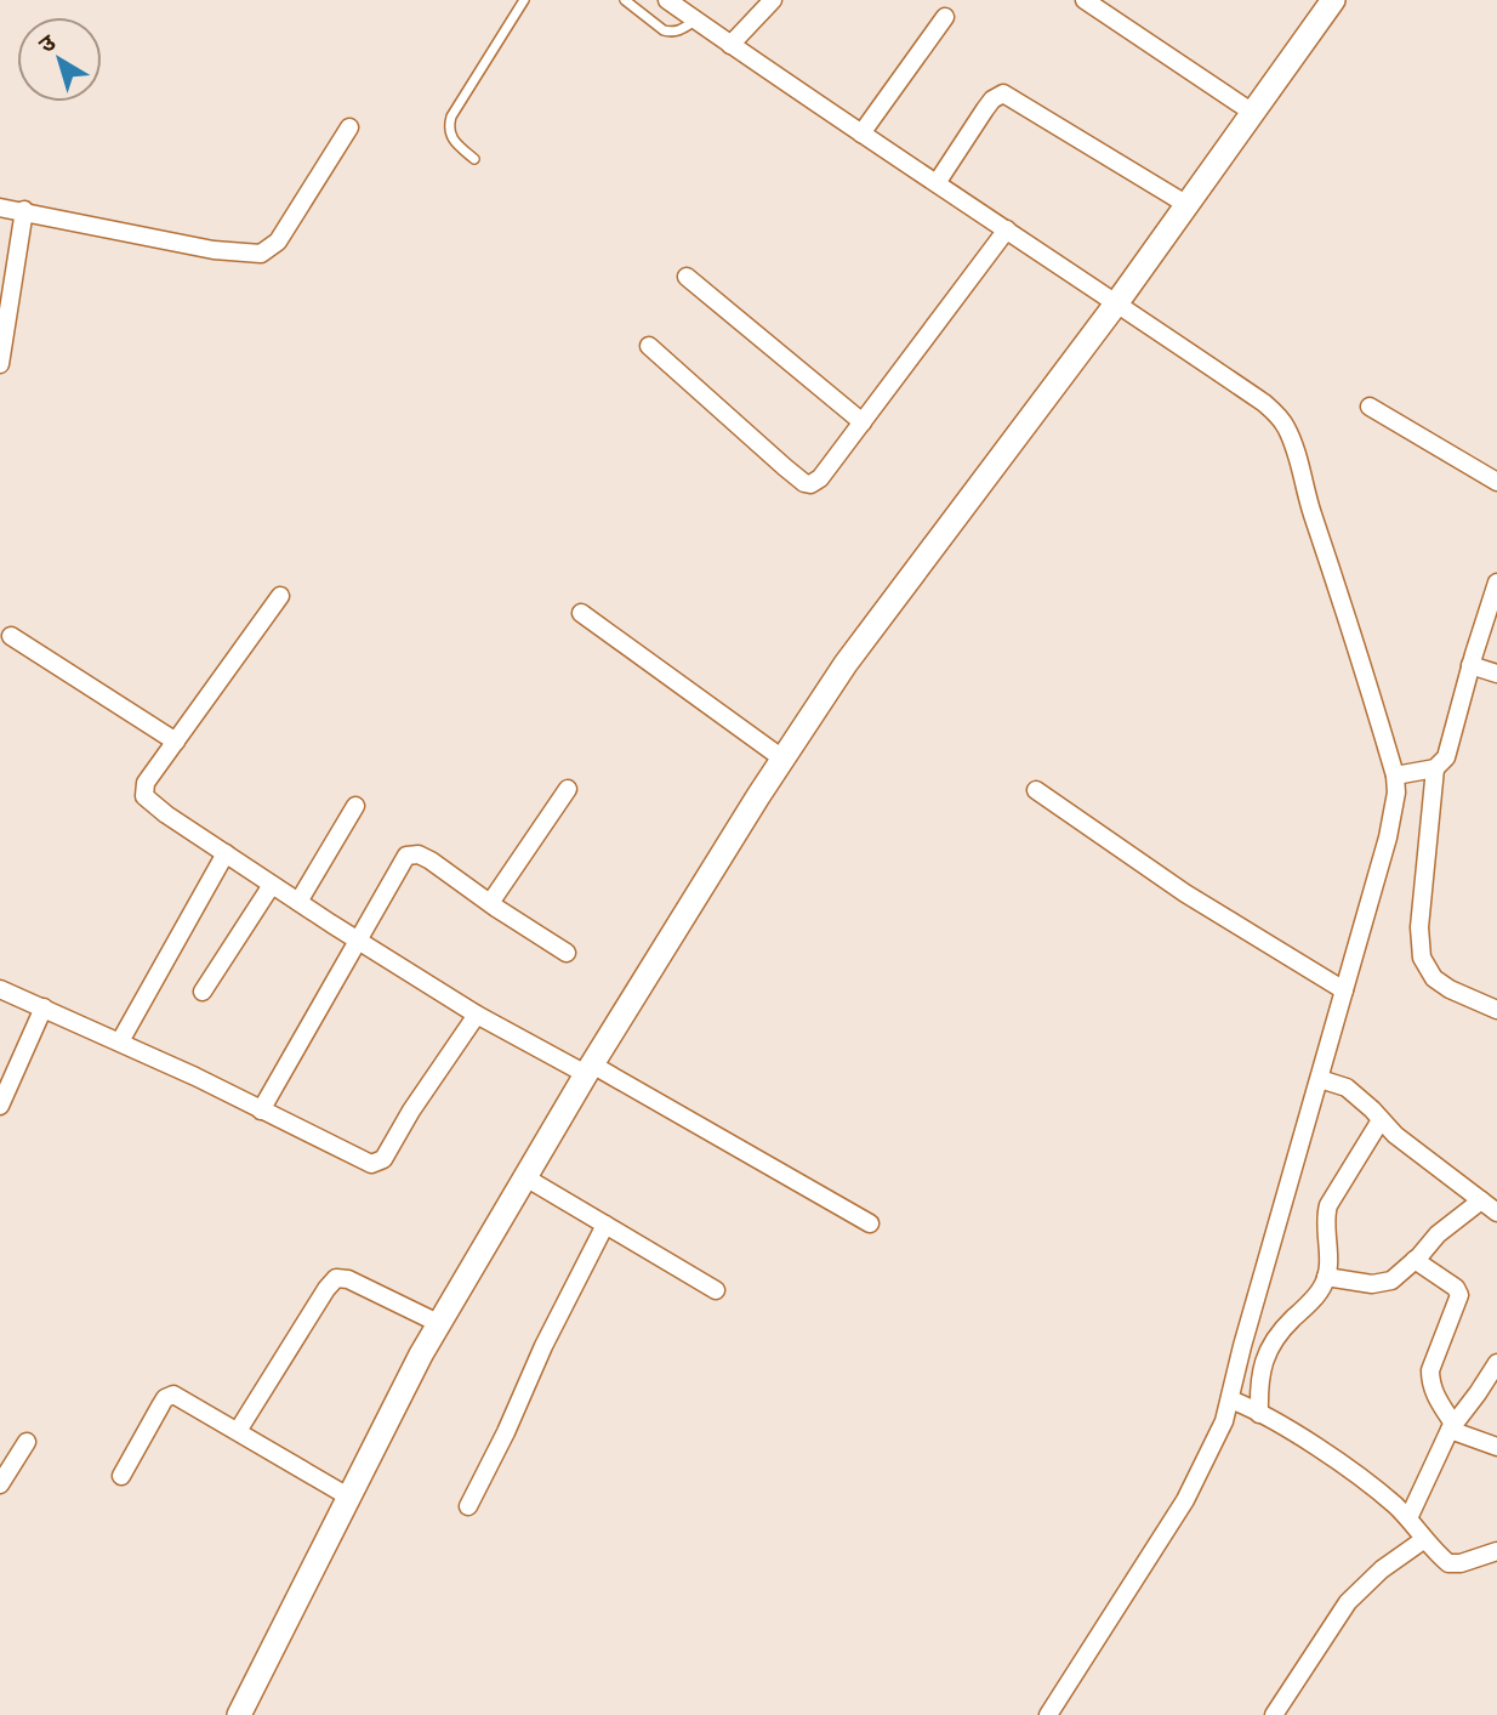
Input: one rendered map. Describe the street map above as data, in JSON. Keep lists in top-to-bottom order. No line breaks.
{"north":"top left"}
